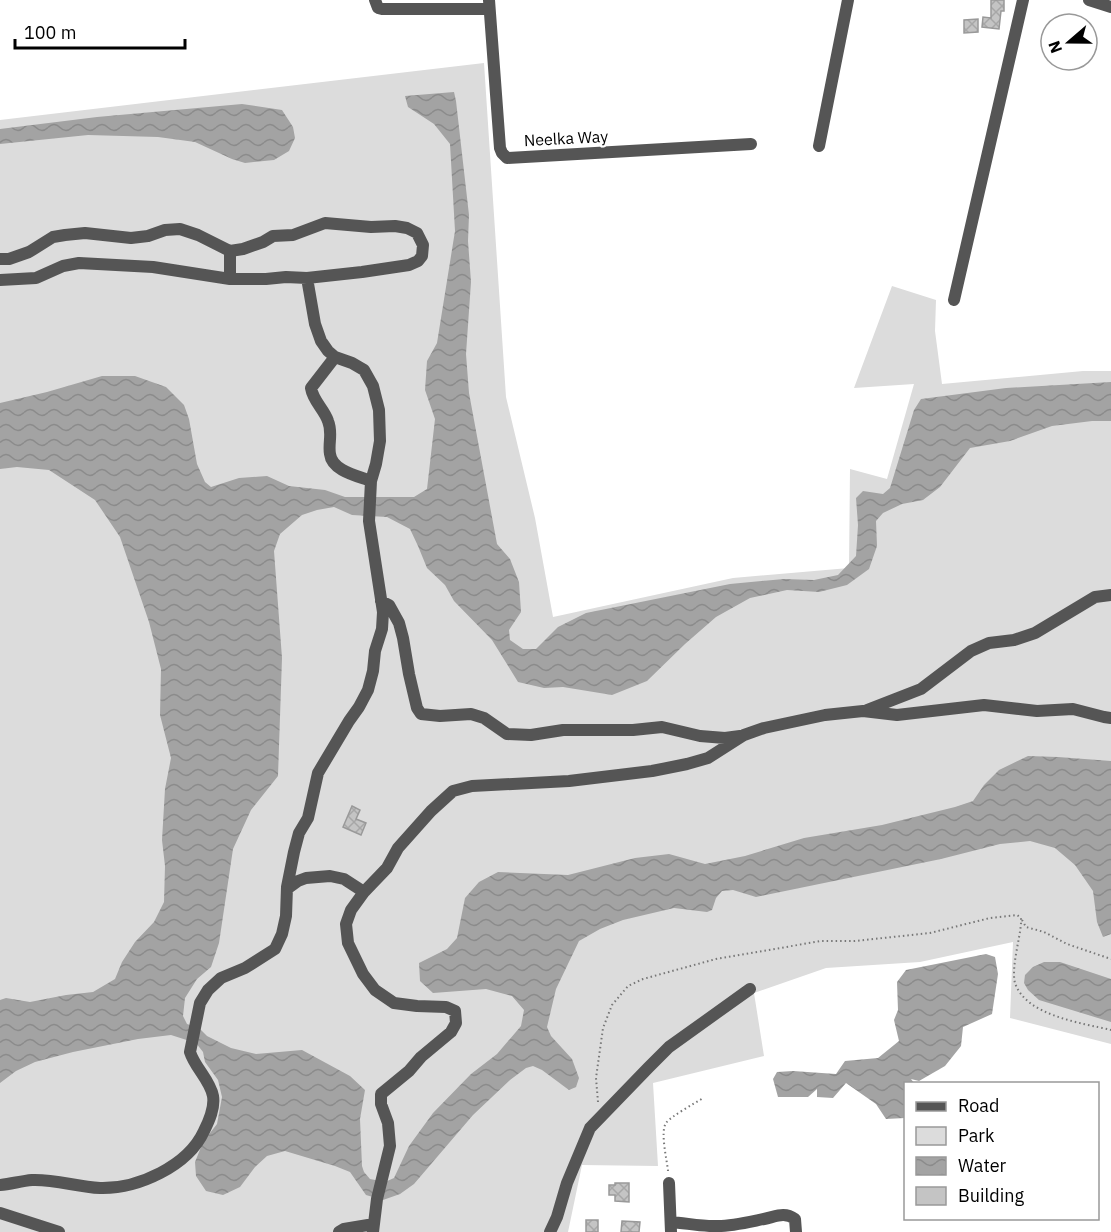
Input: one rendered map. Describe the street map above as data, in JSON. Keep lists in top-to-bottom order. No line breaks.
{"streets":{"street":["Neelka Way"]},"legend":["Road","Park","Water","Building"],"scale_bar":"100 m","north":"left"}
